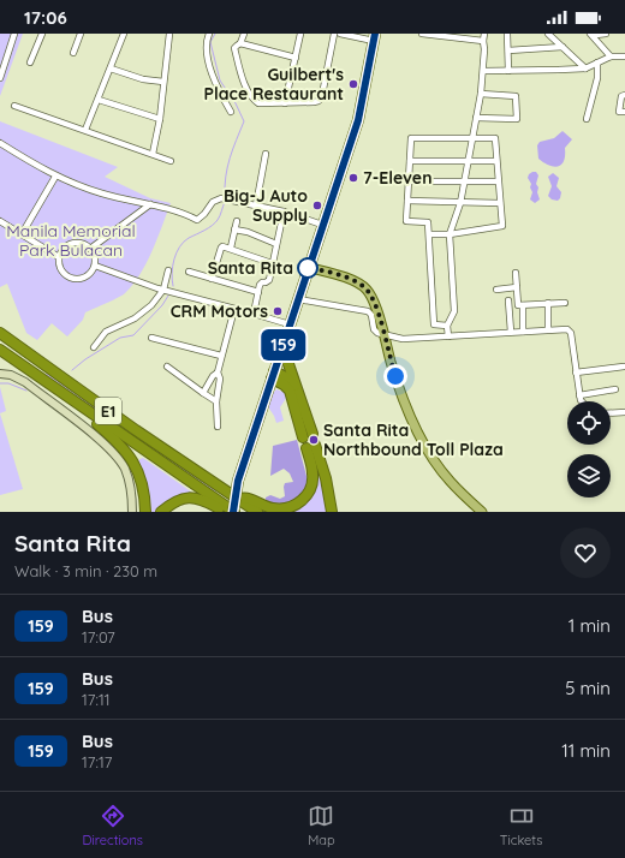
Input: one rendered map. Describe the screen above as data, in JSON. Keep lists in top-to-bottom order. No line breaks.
{"streets":{"highway":["E1"]},"parks":["Manila Memorial Park Bulacan"],"places":["Guilbert's Place Restaurant","7-Eleven","Big-J Auto Supply","Santa Rita","CRM Motors","Santa Rita Northbound Toll Plaza"],"lines":["bus line 159"],"page":{"status":"17:06","on_map":"159","heading":["Santa Rita","Walk · 3 min · 230 m"],"list":[{"mark":"159","name":"Bus","note":"17:07","value":"1 min"},{"mark":"159","name":"Bus","note":"17:11","value":"5 min"},{"mark":"159","name":"Bus","note":"17:17","value":"11 min"}],"tabs":["Directions","Map","Tickets"]}}
